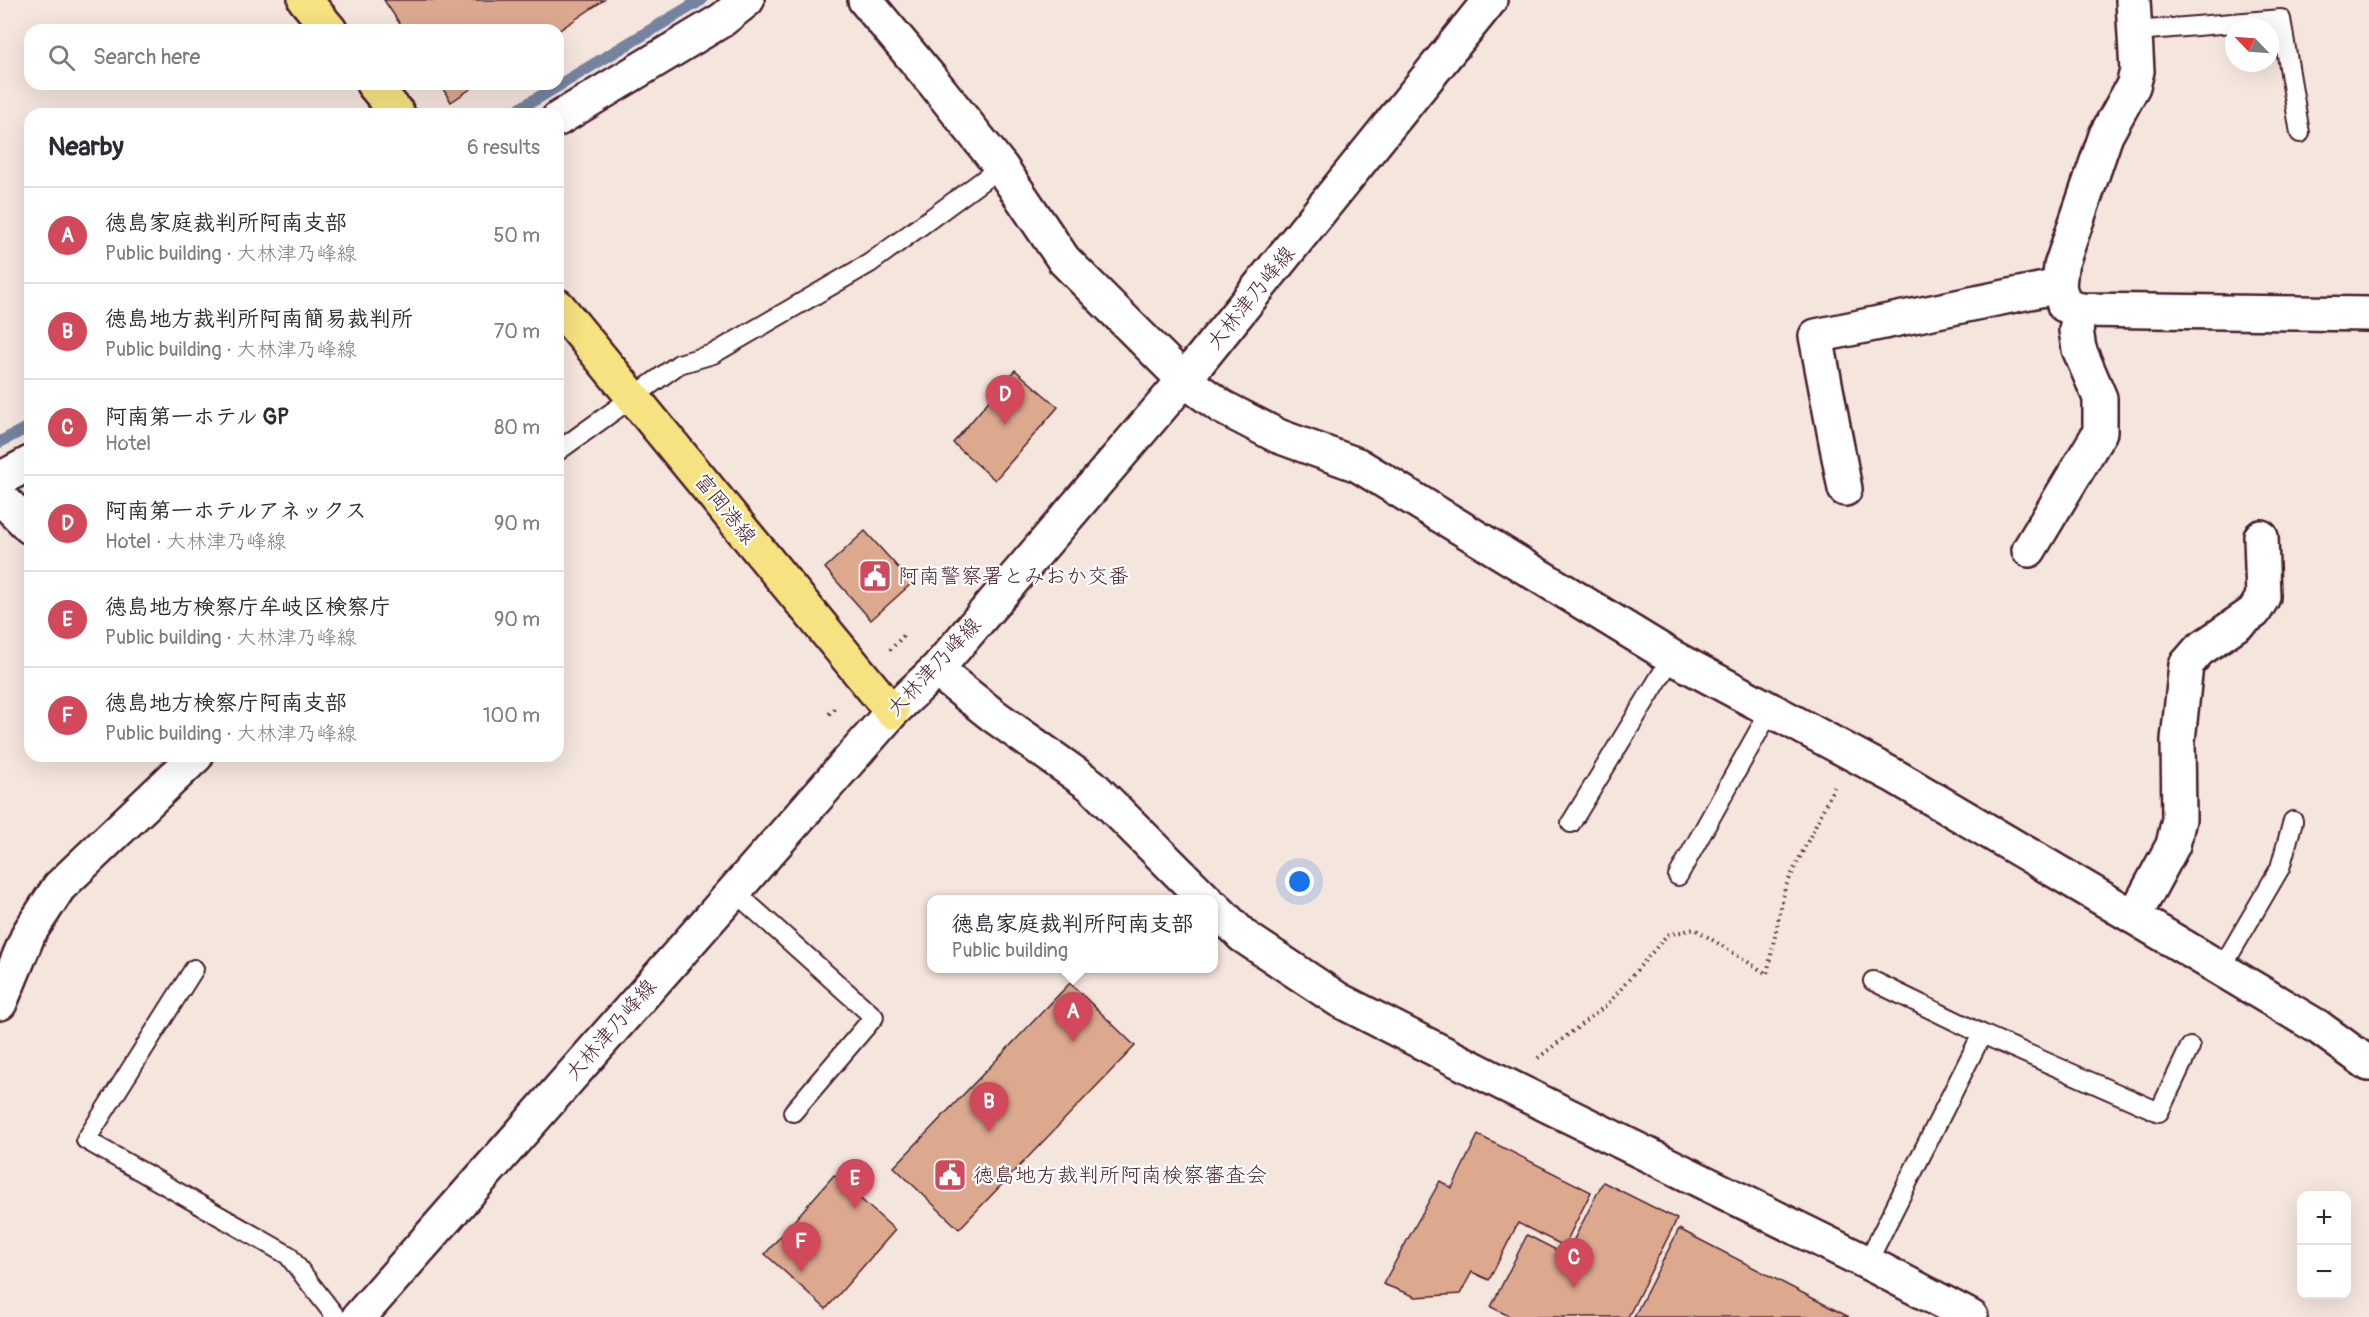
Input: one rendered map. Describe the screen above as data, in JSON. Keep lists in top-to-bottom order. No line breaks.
{"streets":{"main road":["富岡港線"],"street":["大林津乃峰線"]},"crossings":[["大林津乃峰線","富岡港線"]],"places":{"public building":["阿南警察署とみおか交番","徳島地方裁判所阿南検察審査会"]},"north":"top left","page":{"search":"Search here","heading":["Nearby","6 results"],"list":[{"mark":"A","name":"徳島家庭裁判所阿南支部","note":"Public building · 大林津乃峰線","value":"50 m"},{"mark":"B","name":"徳島地方裁判所阿南簡易裁判所","note":"Public building · 大林津乃峰線","value":"70 m"},{"mark":"C","name":"阿南第一ホテル GP","note":"Hotel","value":"80 m"},{"mark":"D","name":"阿南第一ホテルアネックス","note":"Hotel · 大林津乃峰線","value":"90 m"},{"mark":"E","name":"徳島地方検察庁牟岐区検察庁","note":"Public building · 大林津乃峰線","value":"90 m"},{"mark":"F","name":"徳島地方検察庁阿南支部","note":"Public building · 大林津乃峰線","value":"100 m"}],"pins":["D","A","B","E","F","C"],"popup":["徳島家庭裁判所阿南支部","Public building"],"map_buttons":["+","−"]}}
